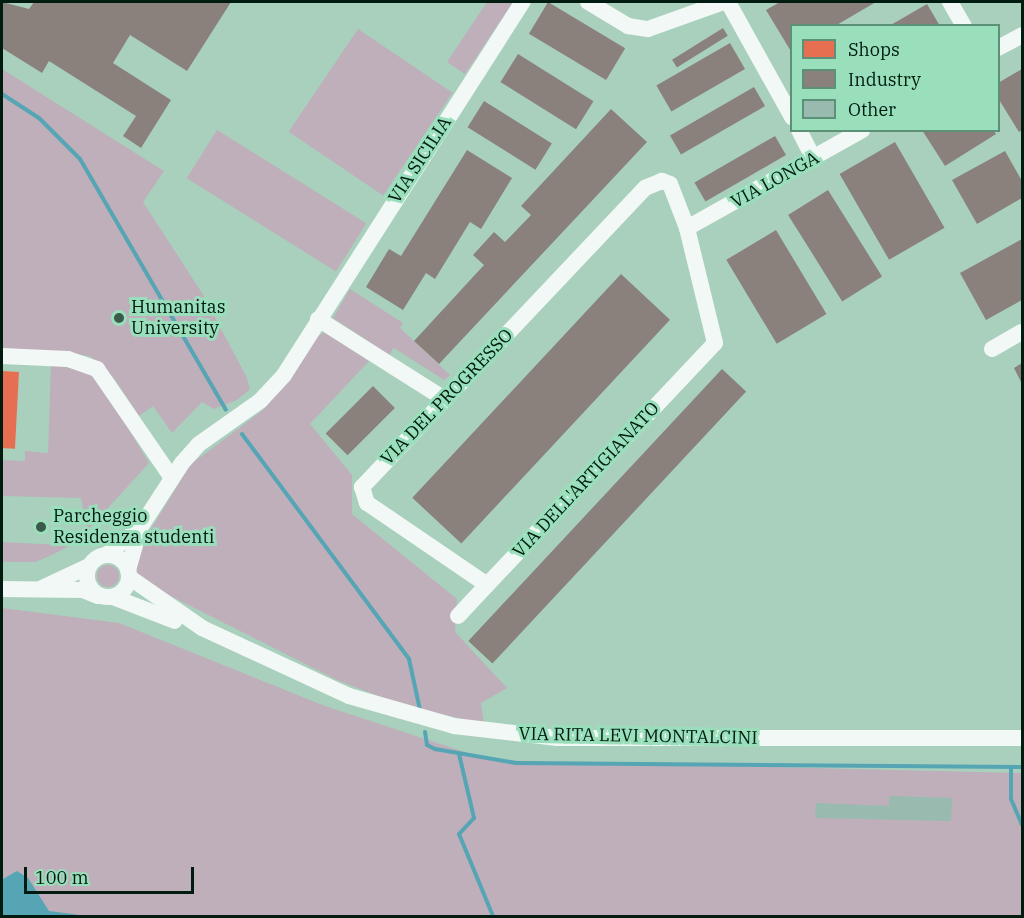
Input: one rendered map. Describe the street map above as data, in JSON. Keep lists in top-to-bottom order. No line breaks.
{"streets":{"street":["VIA SICILIA","VIA LONGA","VIA DEL PROGRESSO","VIA DELL'ARTIGIANATO","VIA RITA LEVI MONTALCINI"]},"crossings":[["VIA LONGA","VIA DEL PROGRESSO"],["VIA LONGA","VIA DELL'ARTIGIANATO"],["VIA DEL PROGRESSO","VIA DELL'ARTIGIANATO"]],"places":["Humanitas University","Parcheggio Residenza studenti"],"legend":["Shops","Industry","Other"],"scale_bar":"100 m"}
